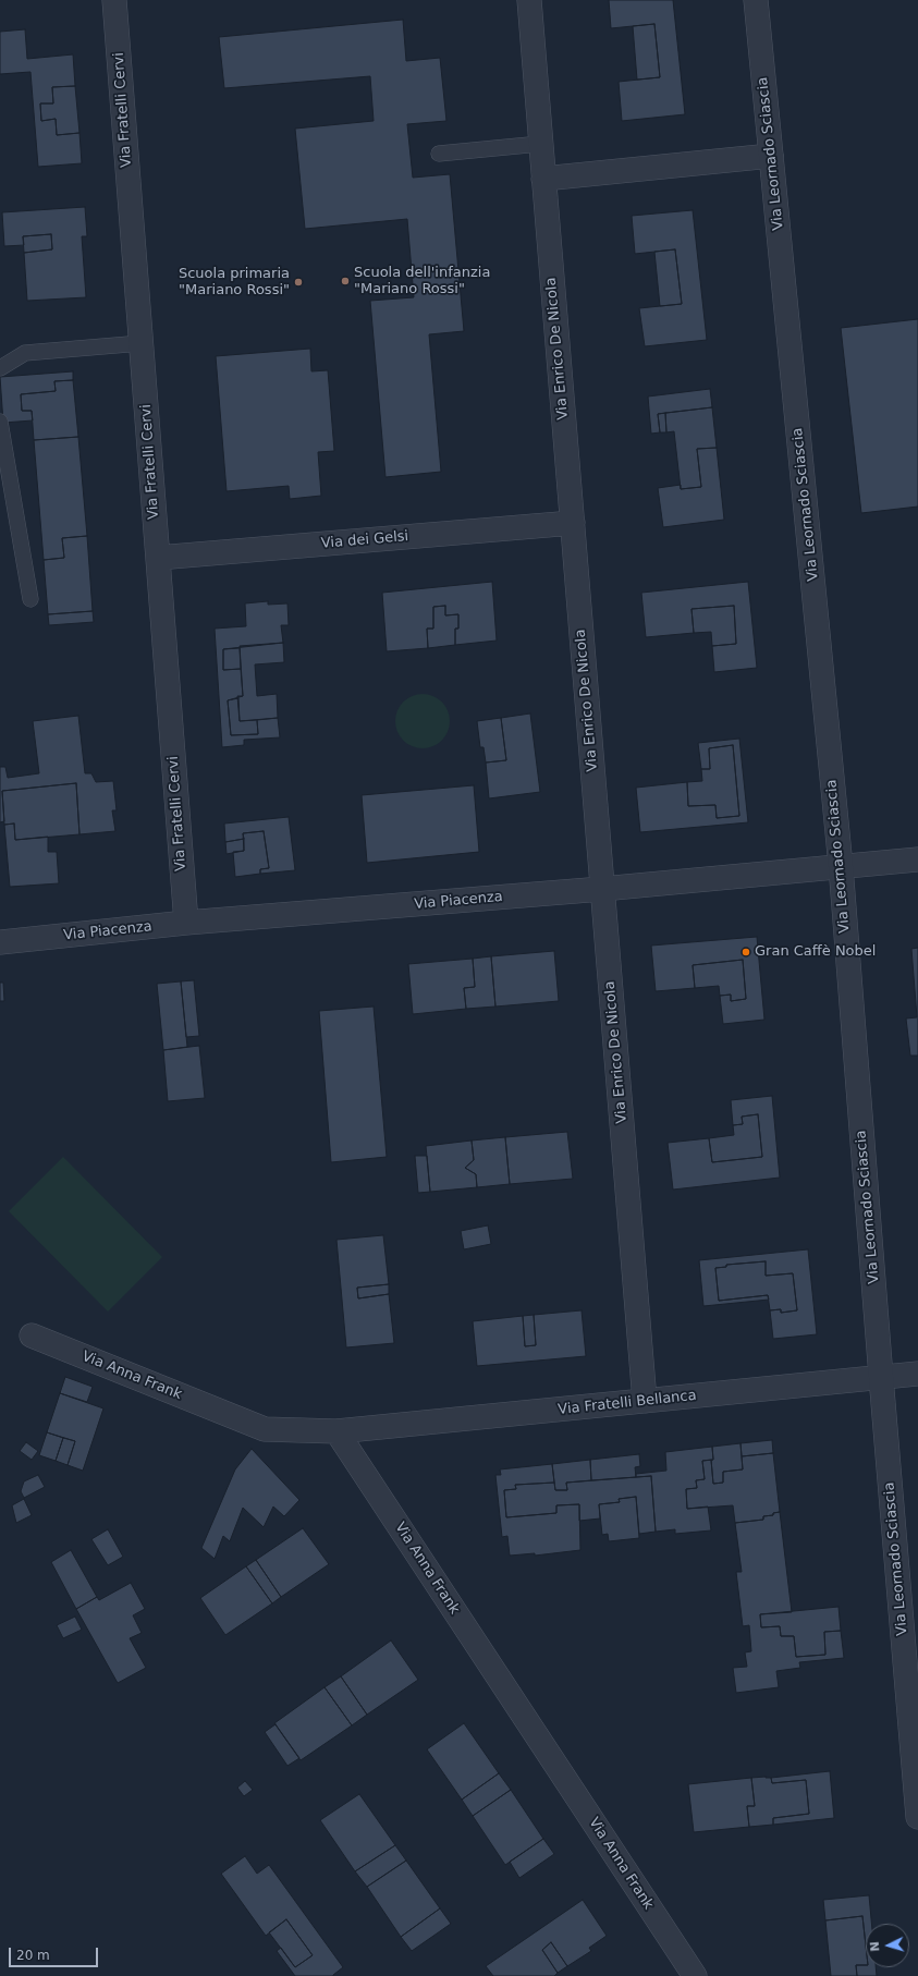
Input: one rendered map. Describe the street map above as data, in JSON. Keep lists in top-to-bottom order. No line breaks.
{"streets":{"street":["Via Fratelli Cervi","Via Leornado Sciascia","Via Enrico De Nicola","Via dei Gelsi","Via Piacenza","Via Anna Frank","Via Fratelli Bellanca"]},"crossings":[["Via Fratelli Cervi","Via dei Gelsi"],["Via Fratelli Cervi","Via Piacenza"],["Via Leornado Sciascia","Via Piacenza"],["Via Leornado Sciascia","Via Fratelli Bellanca"],["Via Enrico De Nicola","Via dei Gelsi"],["Via Enrico De Nicola","Via Piacenza"],["Via Enrico De Nicola","Via Fratelli Bellanca"],["Via Anna Frank","Via Fratelli Bellanca"]],"places":["Scuola dell'infanzia \"Mariano Rossi\"","Scuola primaria \"Mariano Rossi\"","Gran Caffè Nobel"],"scale_bar":"20 m","north":"left"}
